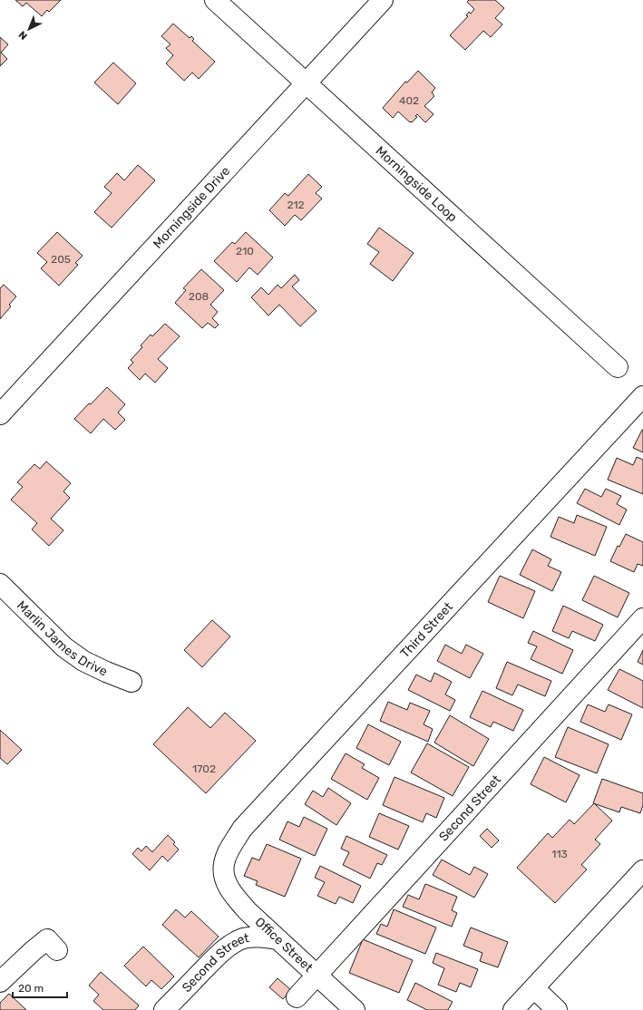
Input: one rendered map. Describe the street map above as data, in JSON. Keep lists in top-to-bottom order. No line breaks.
{"streets":{"street":["Morningside Loop","Morningside Drive","Third Street","Marlin James Drive","Second Street","Office Street"]},"crossings":[["Morningside Loop","Morningside Drive"],["Third Street","Office Street"],["Second Street","Office Street"]],"house_numbers":["402","212","210","205","208","1702","113"],"scale_bar":"20 m","north":"bottom left"}
